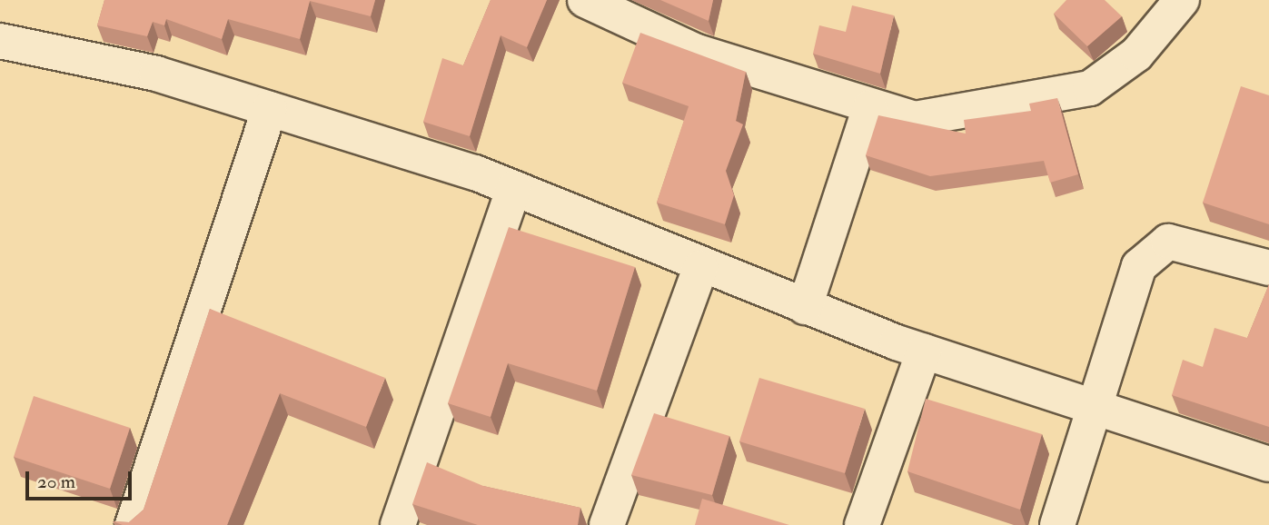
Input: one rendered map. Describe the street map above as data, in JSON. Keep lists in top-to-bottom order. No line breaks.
{"scale_bar":"20 m"}
